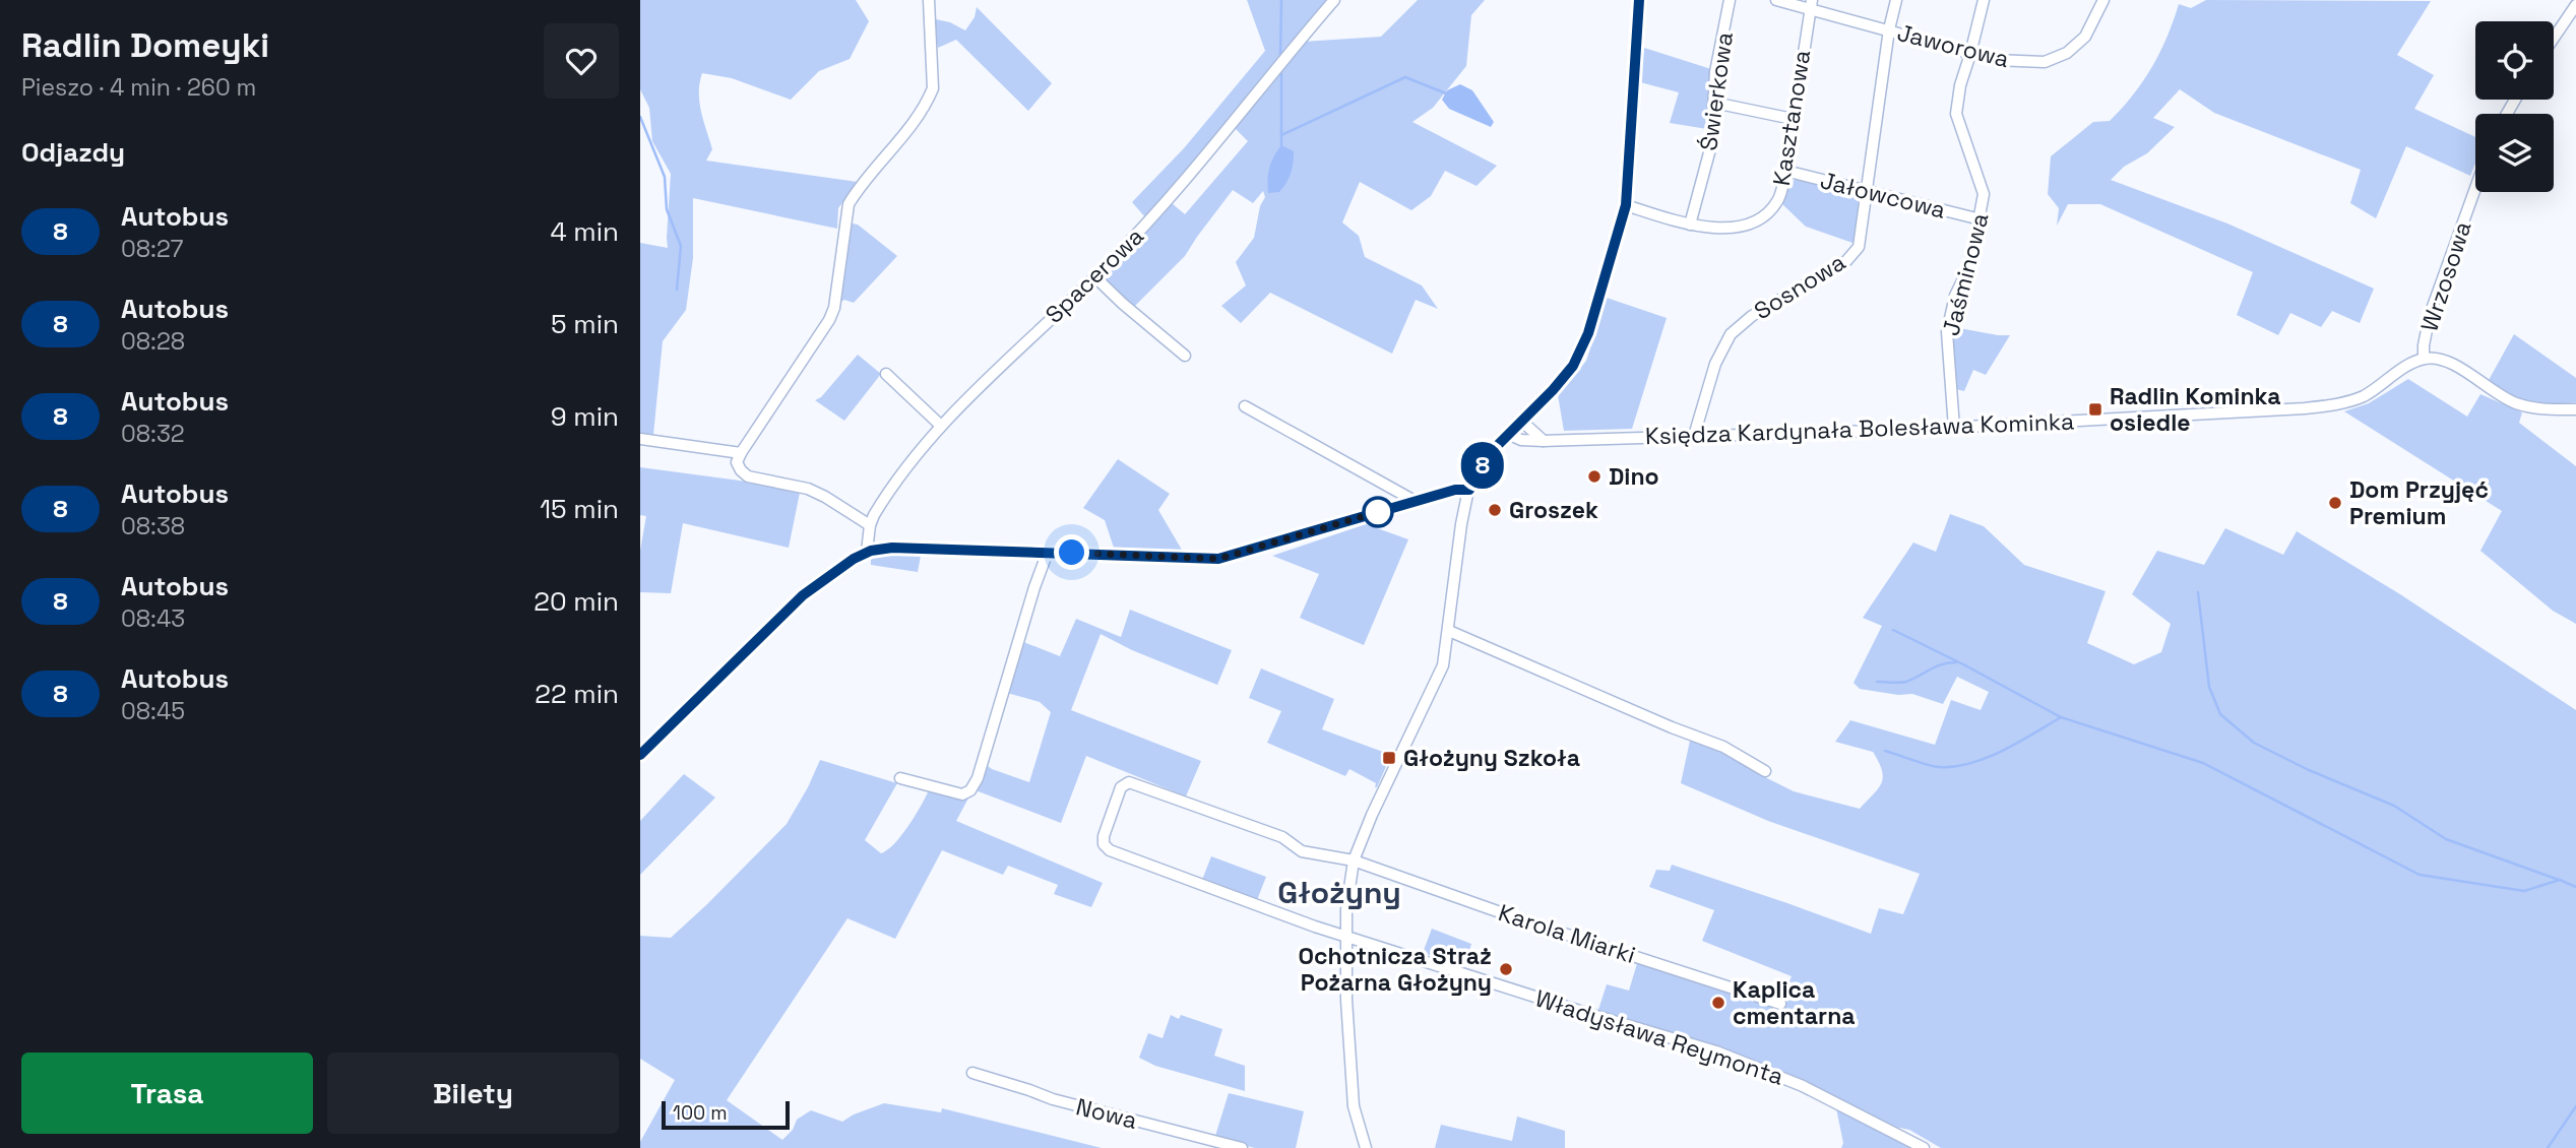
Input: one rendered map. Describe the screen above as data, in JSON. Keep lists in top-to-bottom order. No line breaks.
{"streets":{"street":["Jaworowa","Świerkowa","Kasztanowa","Jałowcowa","Jaśminowa","Spacerowa","Wrzosowa","Sosnowa","Księdza Kardynała Bolesława Kominka","Karola Miarki","Władysława Reymonta","Nowa"]},"crossings":[["Jaworowa","Kasztanowa"],["Jaworowa","Jaśminowa"],["Jaworowa","Sosnowa"],["Świerkowa","Kasztanowa"],["Kasztanowa","Jałowcowa"],["Jałowcowa","Jaśminowa"],["Jałowcowa","Sosnowa"],["Jaśminowa","Księdza Kardynała Bolesława Kominka"],["Wrzosowa","Księdza Kardynała Bolesława Kominka"],["Sosnowa","Księdza Kardynała Bolesława Kominka"],["Karola Miarki","Władysława Reymonta"]],"districts":["Głożyny"],"places":{"transit":["Radlin Kominka osiedle","Głożyny Szkoła"],"other":["Dino","Dom Przyjęć Premium","Groszek","Ochotnicza Straż Pożarna Głożyny","Kaplica cmentarna"]},"lines":["bus line 8"],"scale_bar":"100 m","page":{"heading":[["Radlin Domeyki","Pieszo · 4 min · 260 m"],"Odjazdy"],"on_map":"8","list":[{"mark":"8","name":"Autobus","note":"08:27","value":"4 min"},{"mark":"8","name":"Autobus","note":"08:28","value":"5 min"},{"mark":"8","name":"Autobus","note":"08:32","value":"9 min"},{"mark":"8","name":"Autobus","note":"08:38","value":"15 min"},{"mark":"8","name":"Autobus","note":"08:43","value":"20 min"},{"mark":"8","name":"Autobus","note":"08:45","value":"22 min"}],"buttons":["Trasa","Bilety"],"scale":"100 m"}}
